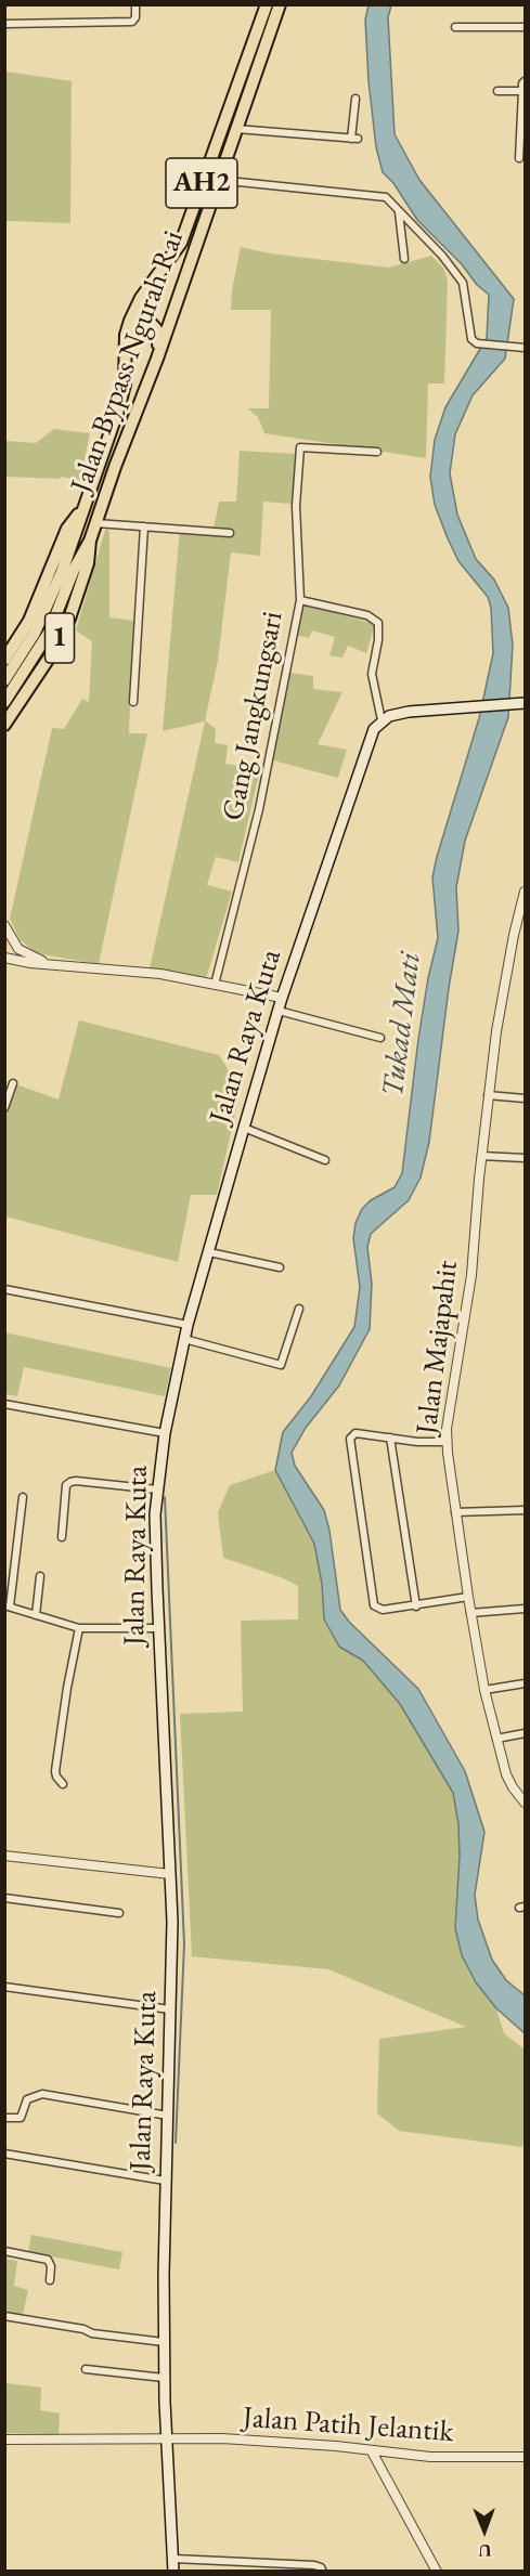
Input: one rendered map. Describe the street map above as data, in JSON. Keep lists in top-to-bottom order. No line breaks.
{"streets":{"highway":["AH2","Jalan Bypass Ngurah Rai","1"],"main road":["Jalan Raya Kuta"],"street":["Gang Jangkungsari","Jalan Majapahit","Jalan Patih Jelantik"]},"crossings":[["Jalan Raya Kuta","Jalan Patih Jelantik"]],"water":["Tukad Mati"],"north":"bottom"}
